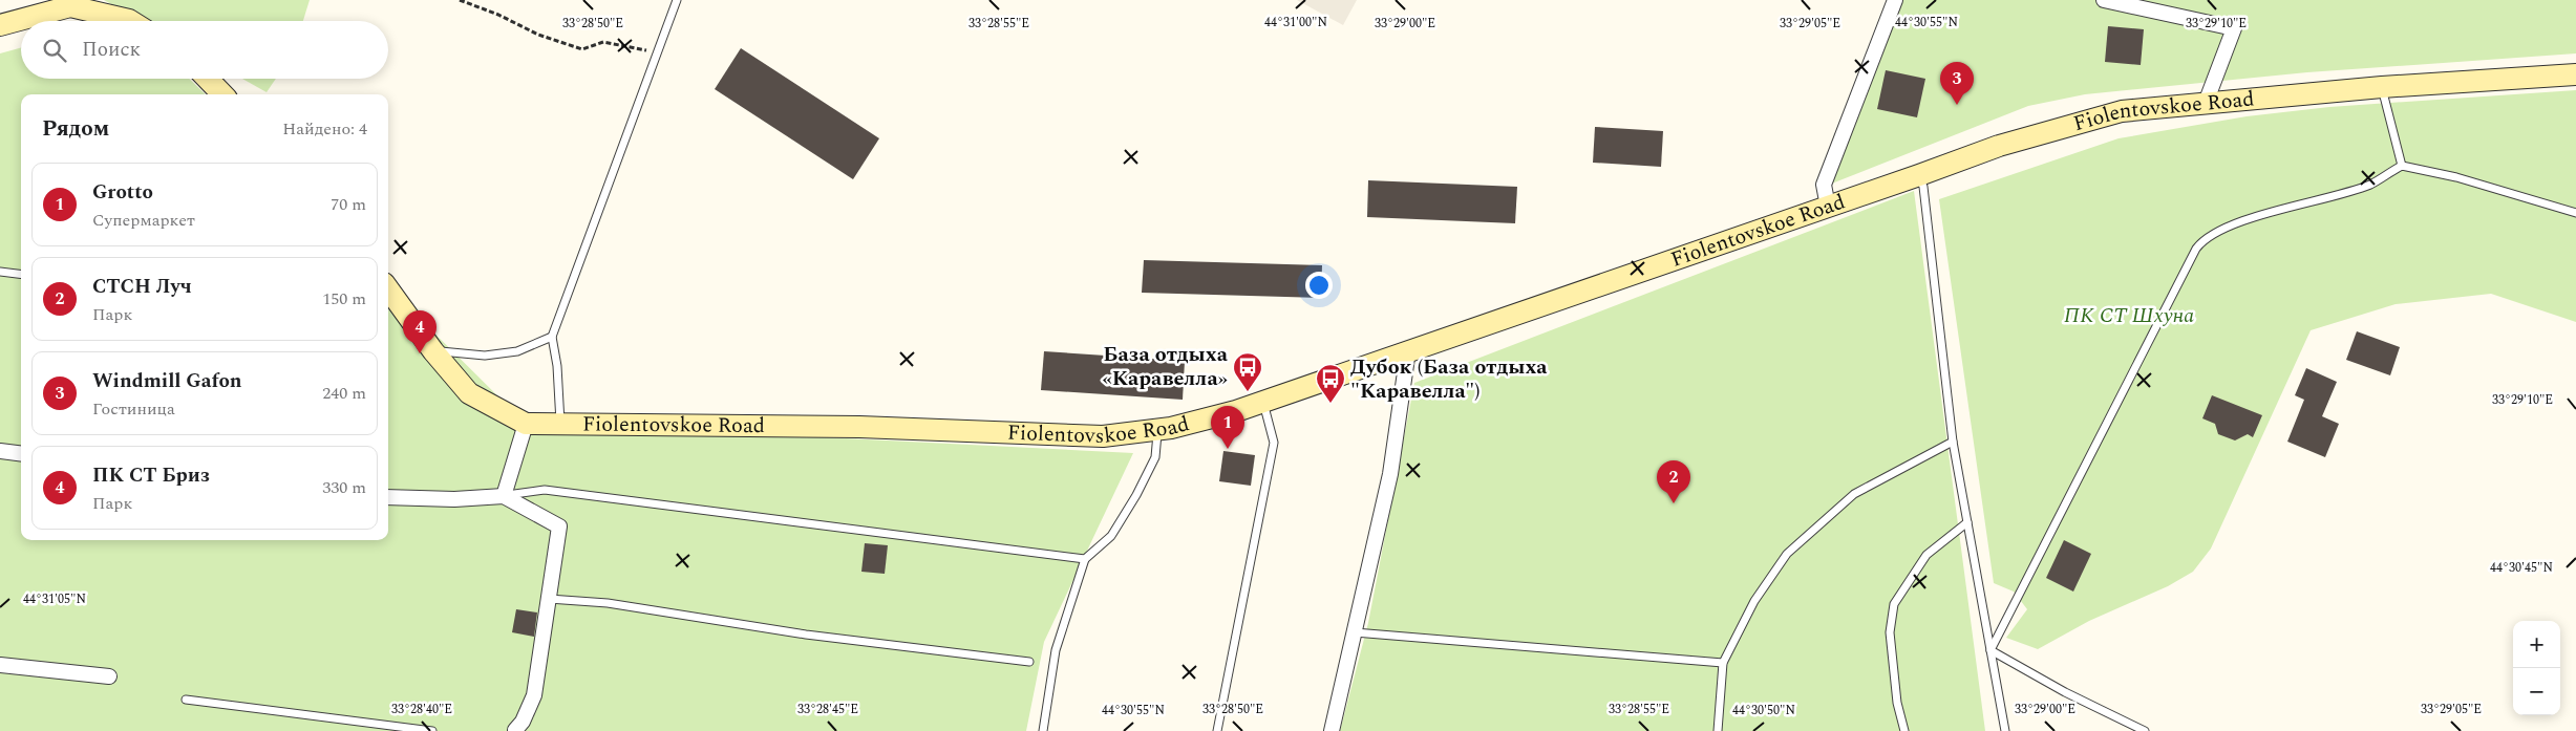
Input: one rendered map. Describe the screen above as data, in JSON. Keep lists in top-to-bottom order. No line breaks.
{"streets":{"main road":["Fiolentovskoe Road"]},"parks":["ПК СТ Шхуна"],"places":{"bus stop":["База отдыха «Каравелла»","Дубок (База отдыха \"Каравелла\")"]},"page":{"search":"Поиск","pins":["3","4","1","2"],"heading":["Рядом","Найдено: 4"],"list":[{"mark":"1","name":"Grotto","note":"Супермаркет","value":"70 m"},{"mark":"2","name":"СТСН Луч","note":"Парк","value":"150 m"},{"mark":"3","name":"Windmill Gafon","note":"Гостиница","value":"240 m"},{"mark":"4","name":"ПК СТ Бриз","note":"Парк","value":"330 m"}],"map_buttons":["+","−"]},"coordinates":["44°31'00\"N","44°30'55\"N","33°28'50\"E","33°28'55\"E","33°29'00\"E","33°29'05\"E","33°29'10\"E","44°30'45\"N","44°31'05\"N","33°28'40\"E","33°28'45\"E","44°30'50\"N"]}
